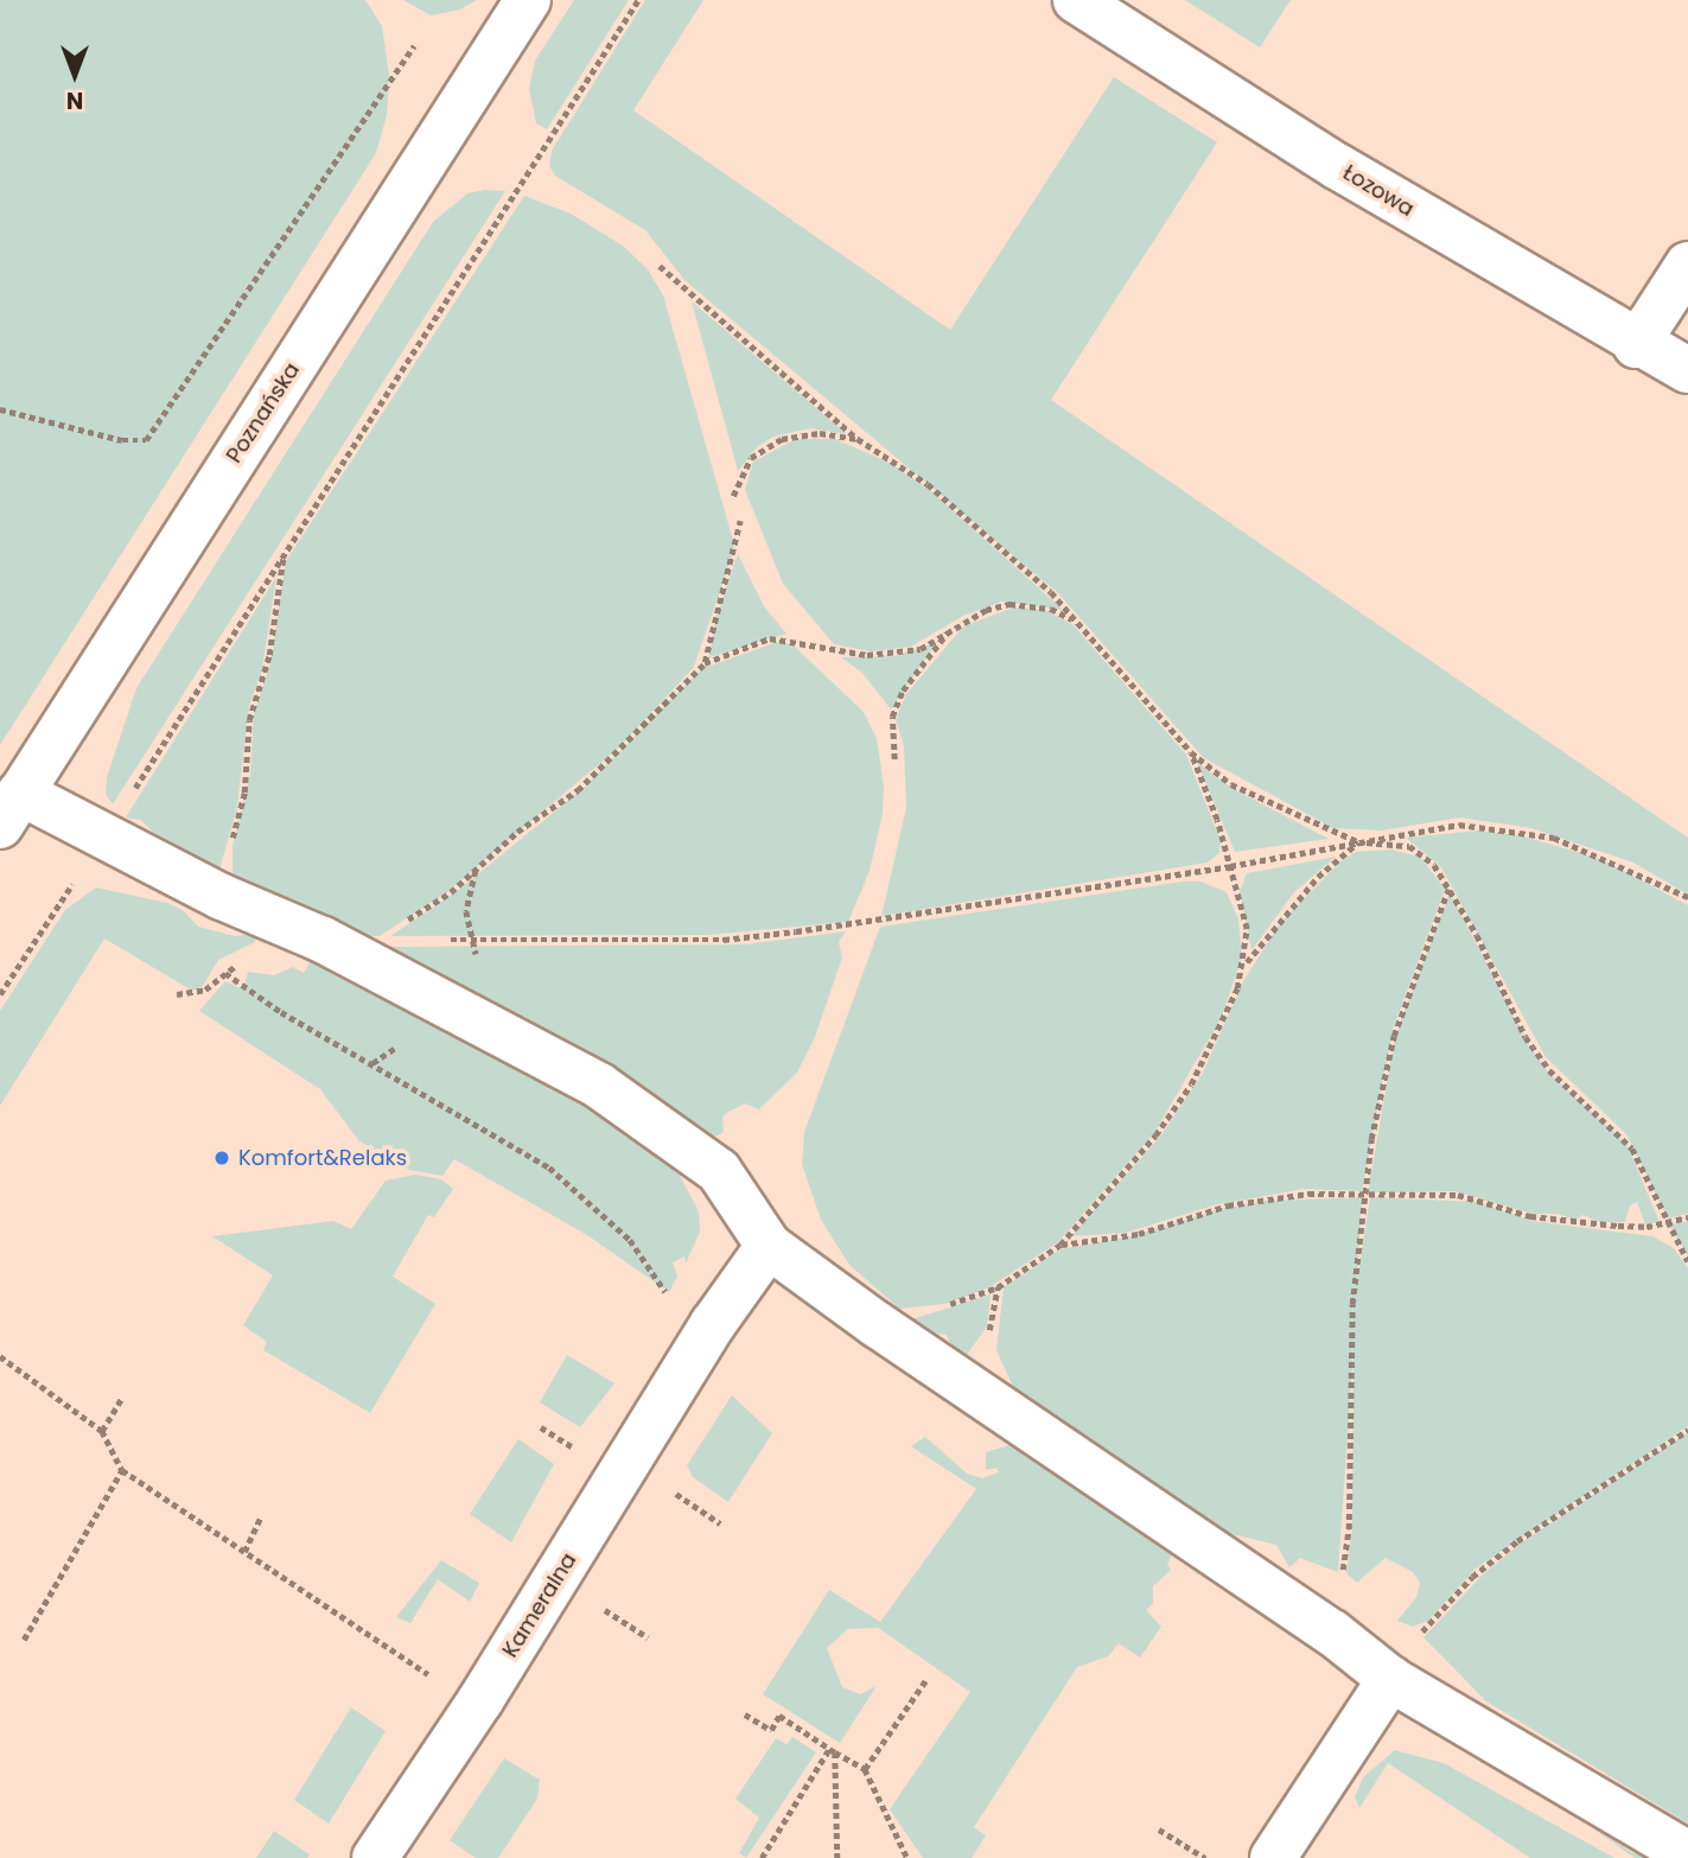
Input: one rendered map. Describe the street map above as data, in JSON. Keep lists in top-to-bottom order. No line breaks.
{"streets":{"street":["Łozowa","Poznańska","Kameralna"]},"places":["Komfort&Relaks"],"north":"bottom"}
